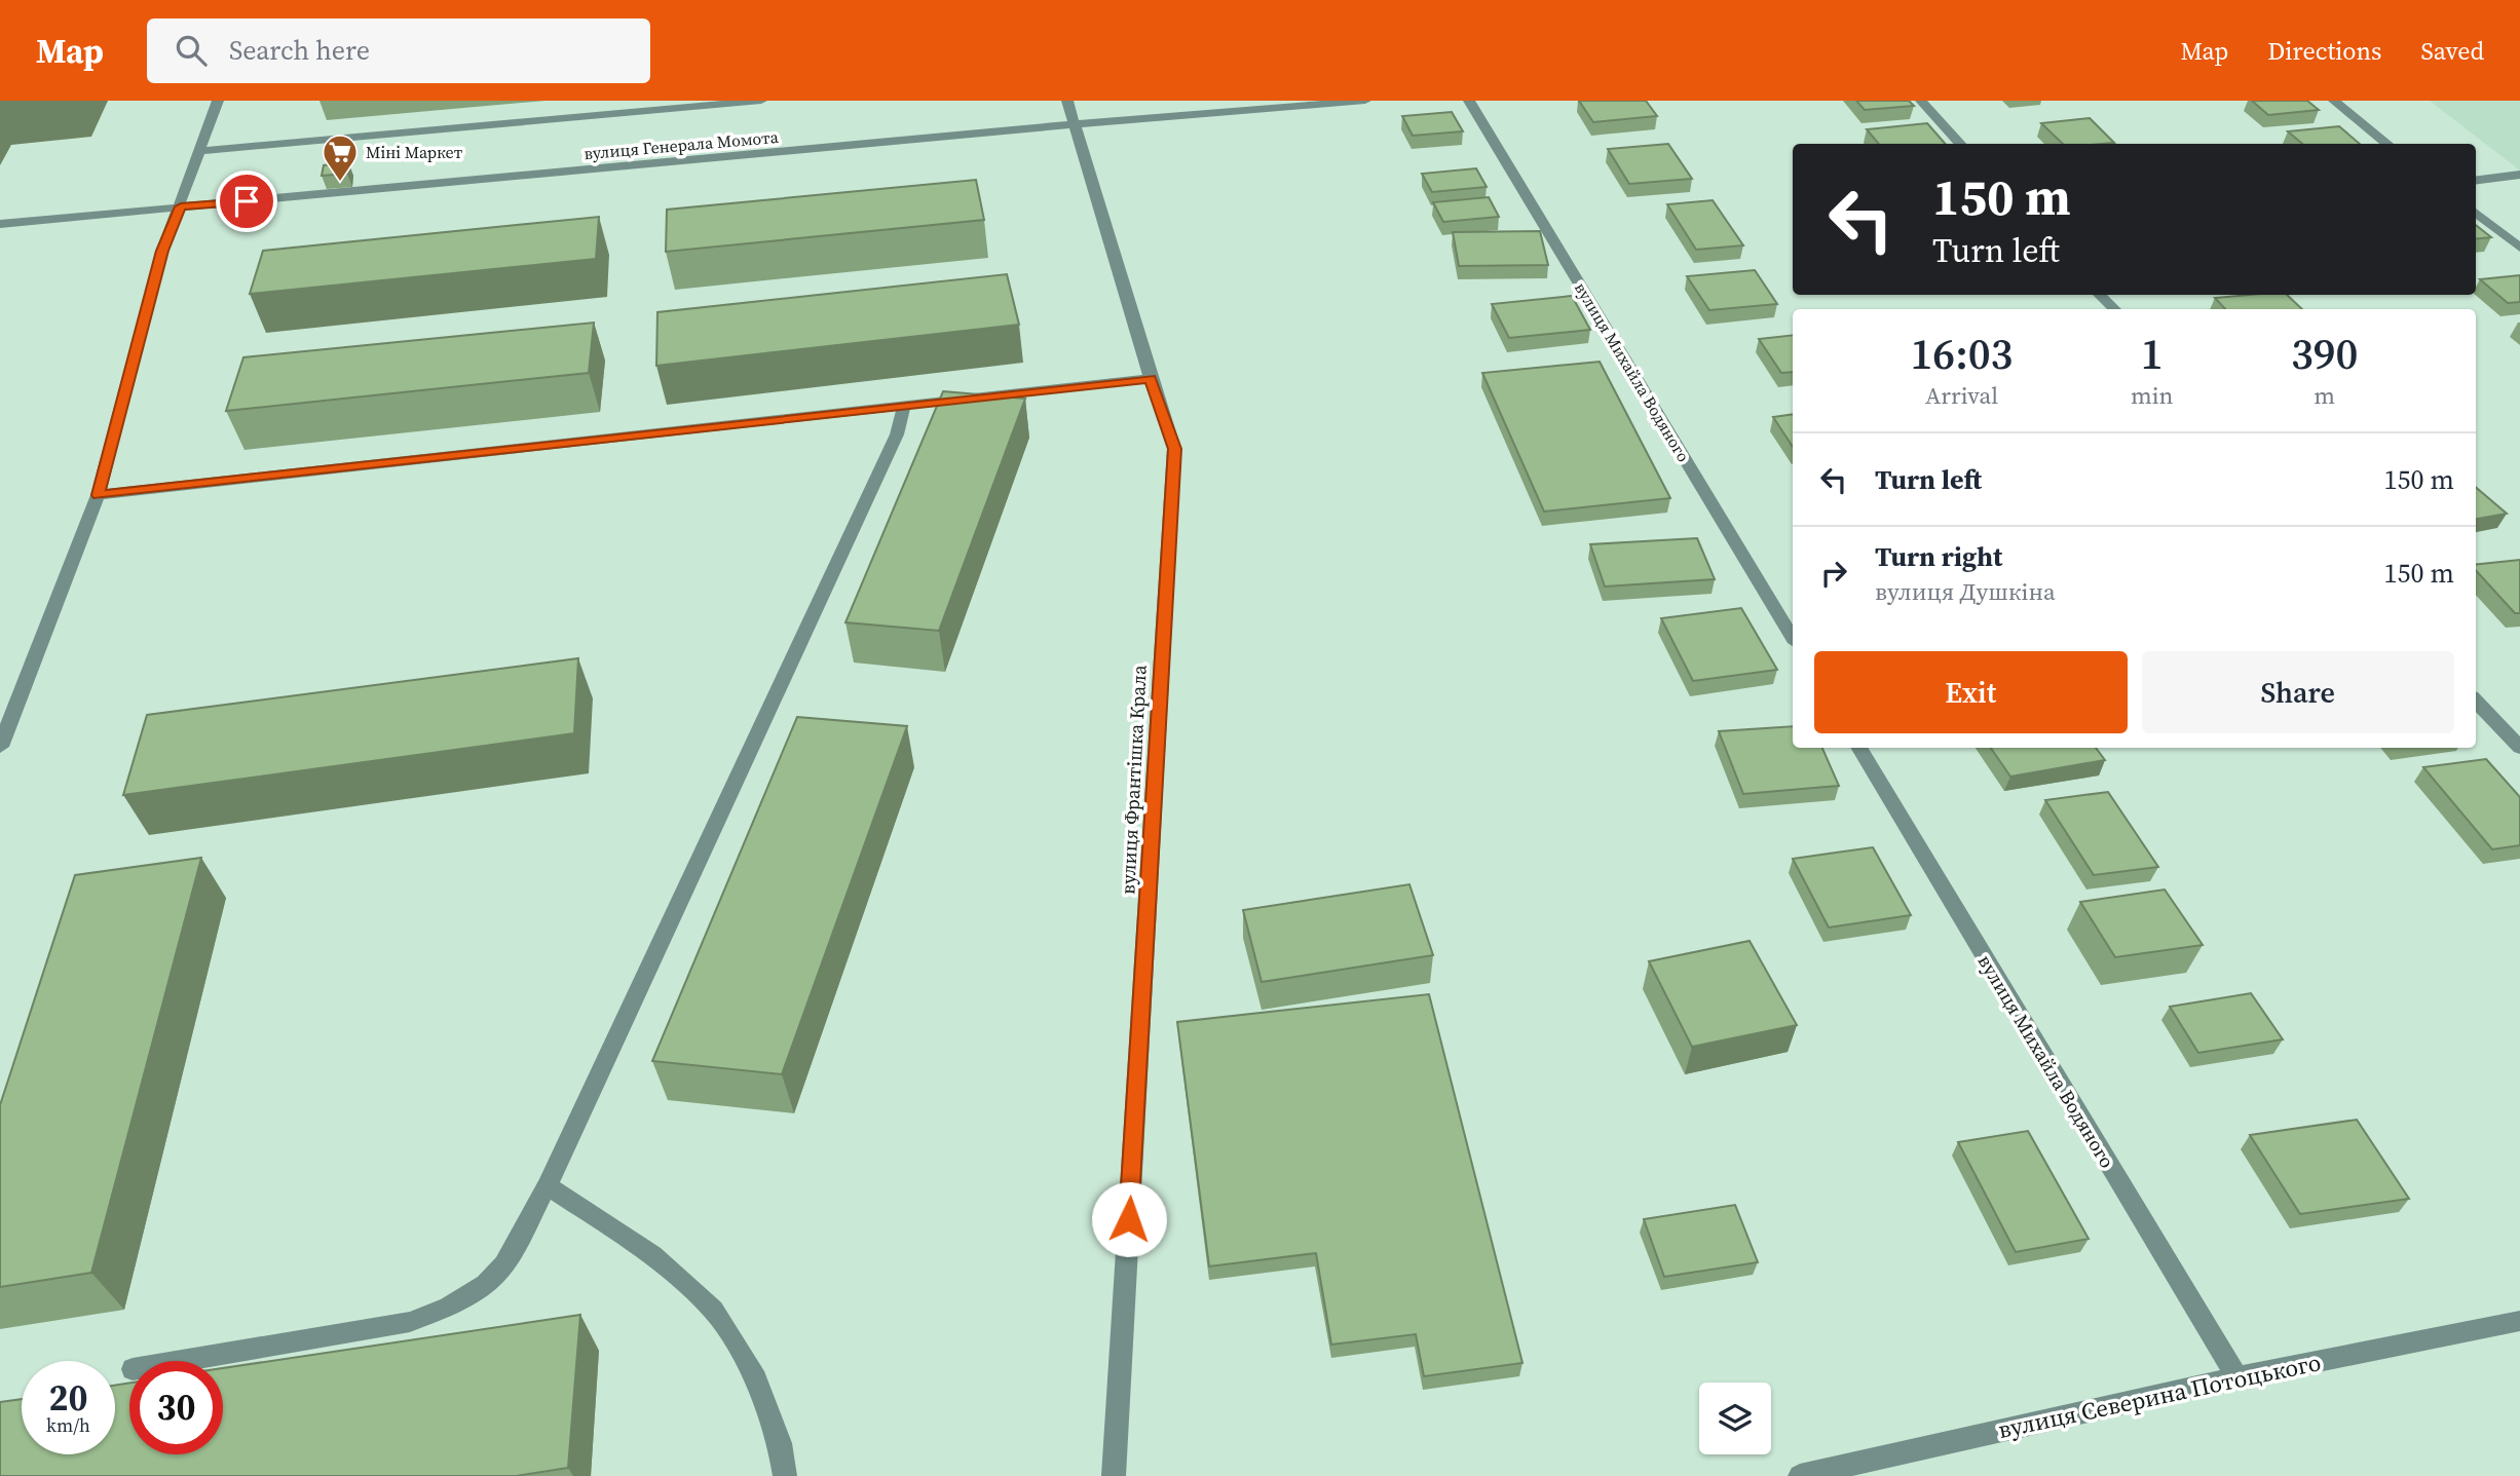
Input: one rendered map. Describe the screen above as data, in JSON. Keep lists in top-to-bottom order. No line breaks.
{"streets":{"street":["вулиця Генерала Момота","вулиця Михайла Водяного","вулиця Франтішка Крала","вулиця Северина Потоцького"]},"crossings":[["вулиця Генерала Момота","вулиця Франтішка Крала"],["вулиця Михайла Водяного","вулиця Северина Потоцького"]],"places":{"supermarket":["Міні Маркет"]},"page":{"header":"Map","search":"Search here","nav":["Map","Directions","Saved"],"turn":["150 m","Turn left"],"eta":["16:03","Arrival","1","min","390","m"],"list":[{"name":"Turn left","value":"150 m"},{"name":"Turn right","note":"вулиця Душкіна","value":"150 m"}],"buttons":["Exit","Share"],"speed":"20 km/h","limit":"30"}}
